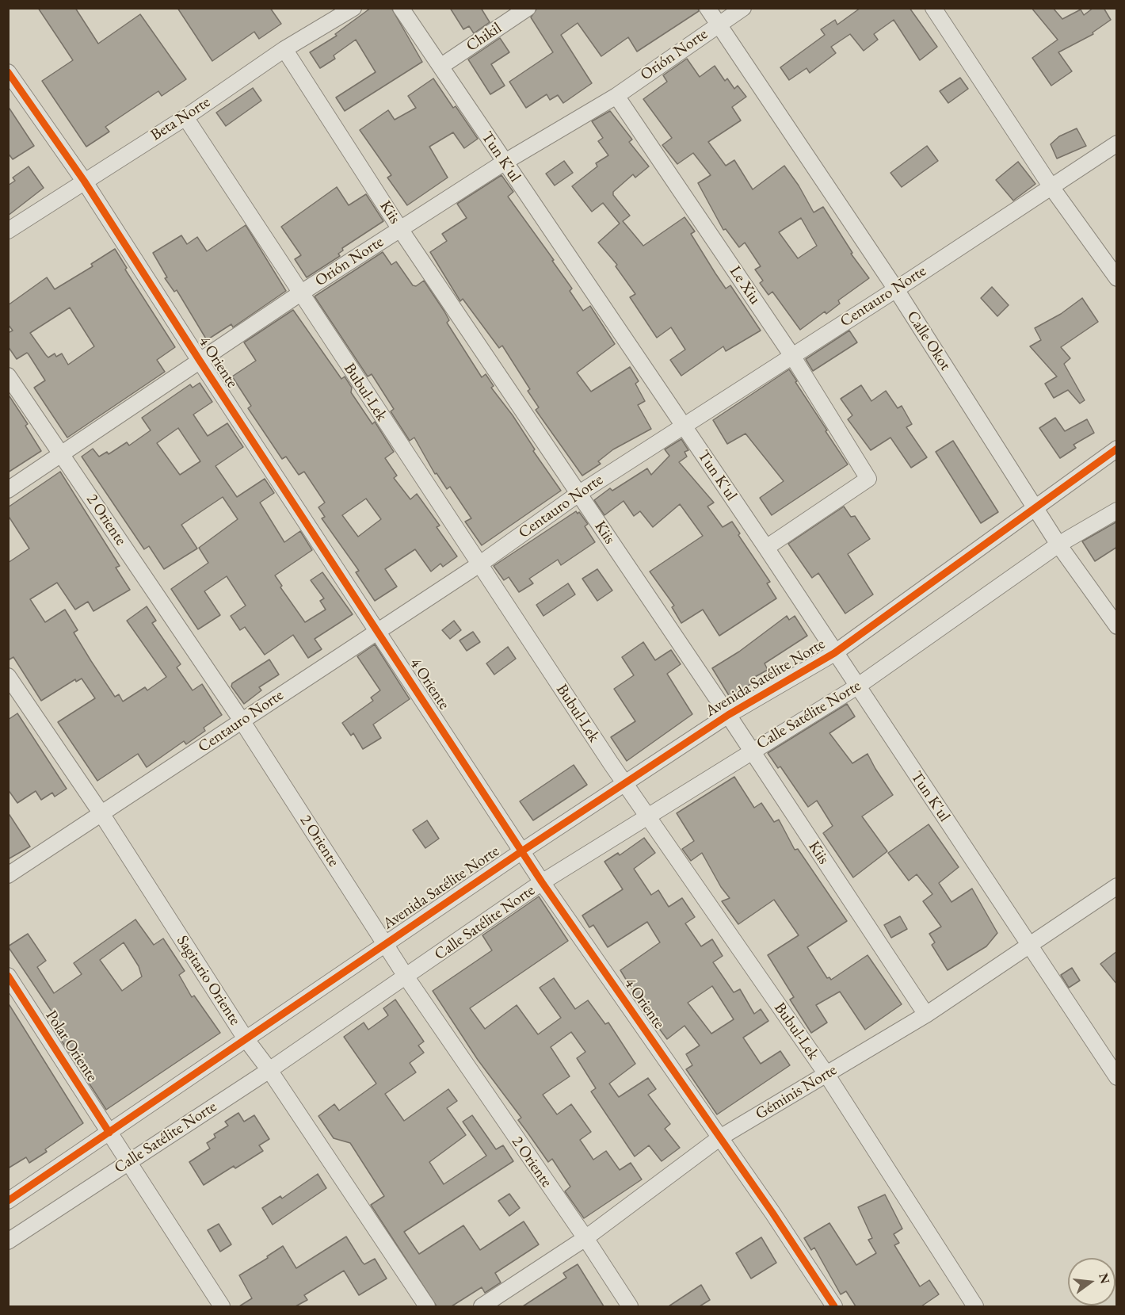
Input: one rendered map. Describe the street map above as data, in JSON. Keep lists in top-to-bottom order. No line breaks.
{"streets":{"street":["Chikil","Orión Norte","Beta Norte","Tun K'ul","Kiis","Le Xiu","Centauro Norte","Calle Okot","4 Oriente","Bubul-Lek","2 Oriente","Avenida Satélite Norte","Calle Satélite Norte","Sagitario Oriente","Polar Oriente","Géminis Norte"]},"crossings":[["Chikil","Tun K'ul"],["Orión Norte","Tun K'ul"],["Orión Norte","Kiis"],["Orión Norte","Le Xiu"],["Orión Norte","Calle Okot"],["Orión Norte","4 Oriente"],["Orión Norte","Bubul-Lek"],["Orión Norte","2 Oriente"],["Beta Norte","Kiis"],["Beta Norte","4 Oriente"],["Beta Norte","Bubul-Lek"],["Tun K'ul","Le Xiu"],["Tun K'ul","Centauro Norte"],["Tun K'ul","Avenida Satélite Norte"],["Tun K'ul","Calle Satélite Norte"],["Tun K'ul","Géminis Norte"],["Kiis","Centauro Norte"],["Kiis","Avenida Satélite Norte"],["Kiis","Calle Satélite Norte"],["Kiis","Géminis Norte"],["Le Xiu","Centauro Norte"],["Centauro Norte","Calle Okot"],["Centauro Norte","4 Oriente"],["Centauro Norte","Bubul-Lek"],["Centauro Norte","2 Oriente"],["Centauro Norte","Sagitario Oriente"],["Calle Okot","Avenida Satélite Norte"],["Calle Okot","Calle Satélite Norte"],["4 Oriente","Avenida Satélite Norte"],["4 Oriente","Calle Satélite Norte"],["4 Oriente","Géminis Norte"],["Bubul-Lek","Avenida Satélite Norte"],["Bubul-Lek","Calle Satélite Norte"],["Bubul-Lek","Géminis Norte"],["2 Oriente","Avenida Satélite Norte"],["2 Oriente","Calle Satélite Norte"],["2 Oriente","Géminis Norte"],["Avenida Satélite Norte","Sagitario Oriente"],["Avenida Satélite Norte","Polar Oriente"],["Calle Satélite Norte","Sagitario Oriente"],["Calle Satélite Norte","Polar Oriente"]],"north":"right"}
